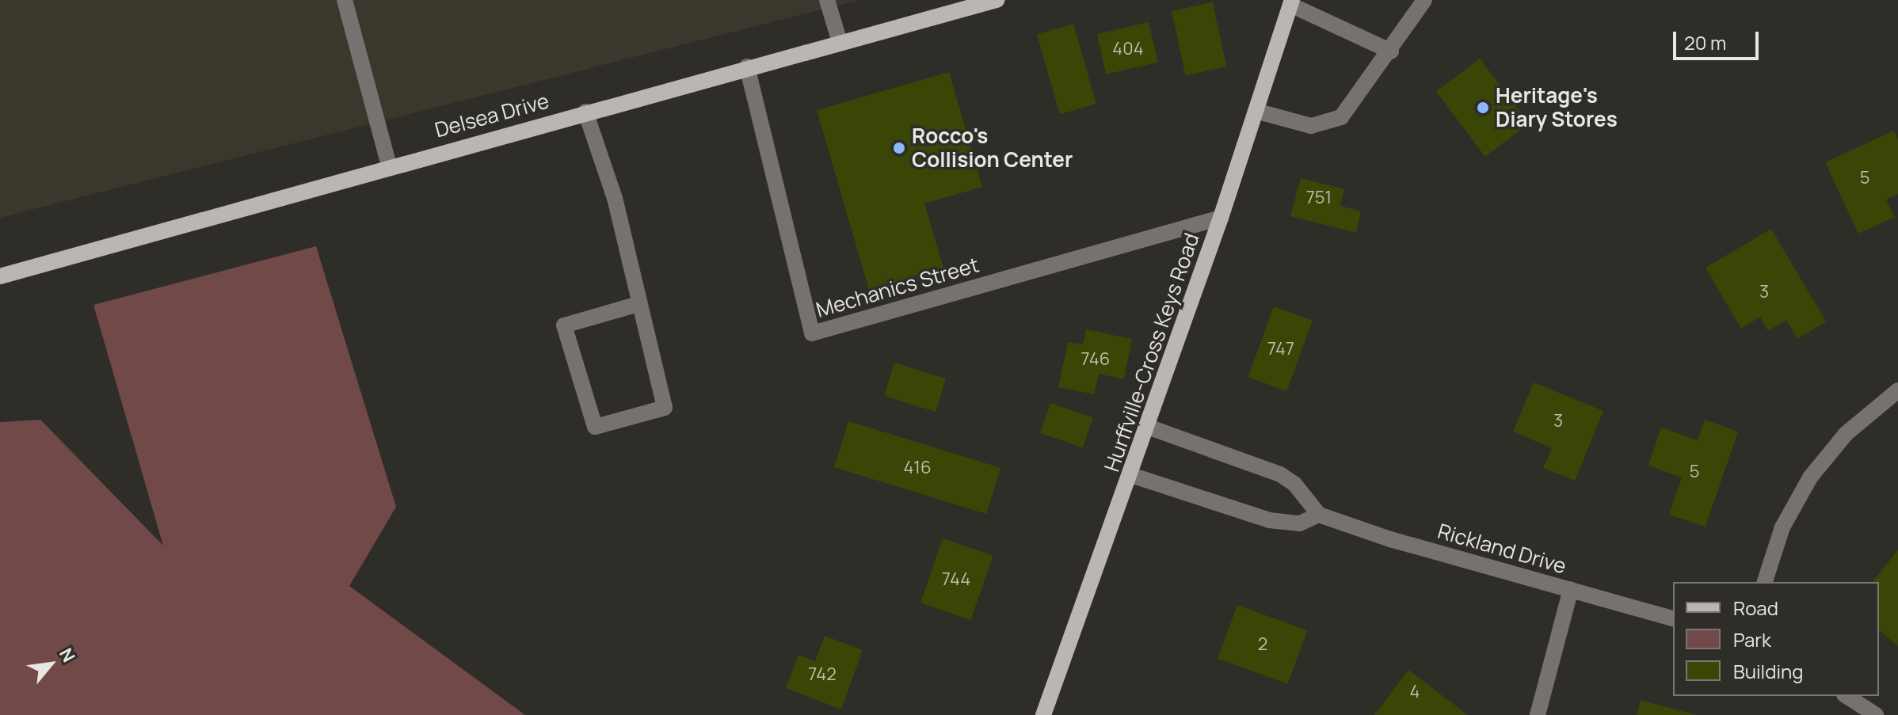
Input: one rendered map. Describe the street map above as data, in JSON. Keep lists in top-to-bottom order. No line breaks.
{"streets":{"main road":["Delsea Drive","Hurffville-Cross Keys Road"],"street":["Mechanics Street","Rickland Drive"]},"crossings":[["Delsea Drive","Mechanics Street"],["Mechanics Street","Hurffville-Cross Keys Road"]],"places":["Heritage's Diary Stores","Rocco's Collision Center"],"house_numbers":["404","5","751","3","747","746","3","416","5","744","2","742","4"],"legend":["Road","Park","Building"],"scale_bar":"20 m","north":"top right"}
